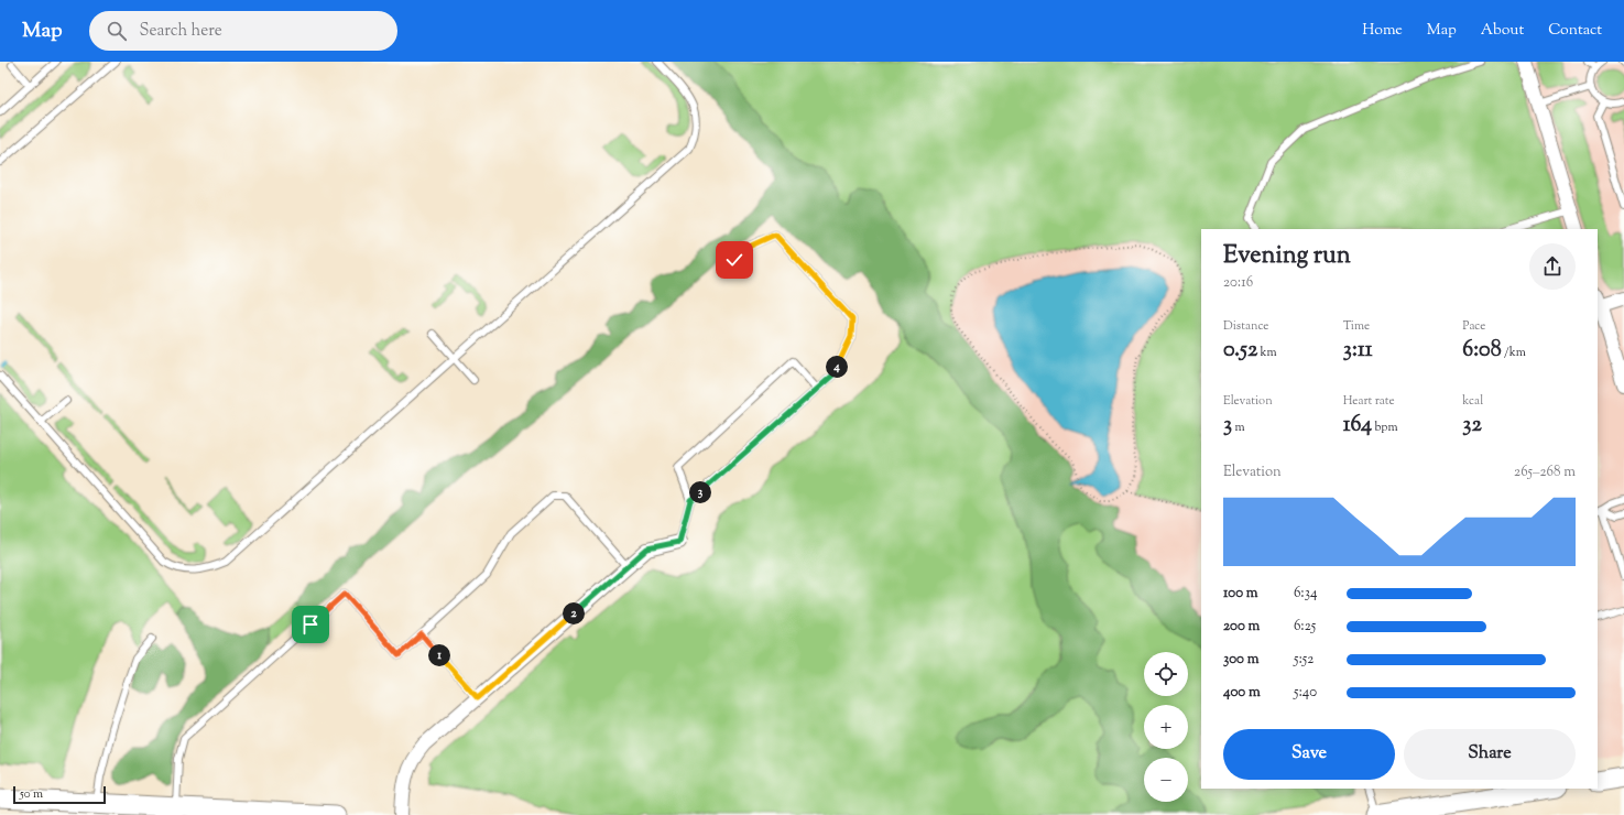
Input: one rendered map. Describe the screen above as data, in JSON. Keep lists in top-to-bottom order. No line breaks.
{"scale_bar":"50 m","page":{"header":"Map","search":"Search here","nav":["Home","Map","About","Contact"],"heading":["Evening run","20:16"],"stats":[["Distance","0.52 km"],["Time","3:11"],["Pace","6:08 /km"],["Elevation","3 m"],["Heart rate","164 bpm"],["kcal","32"]],"pins":["4","3","2","1"],"chart":["Elevation","265–268 m"],"list":[{"name":"100 m","note":"6:34"},{"name":"200 m","note":"6:25"},{"name":"300 m","note":"5:52"},{"name":"400 m","note":"5:40"}],"map_buttons":["+","−"],"buttons":["Save","Share"],"scale":"50 m"}}
